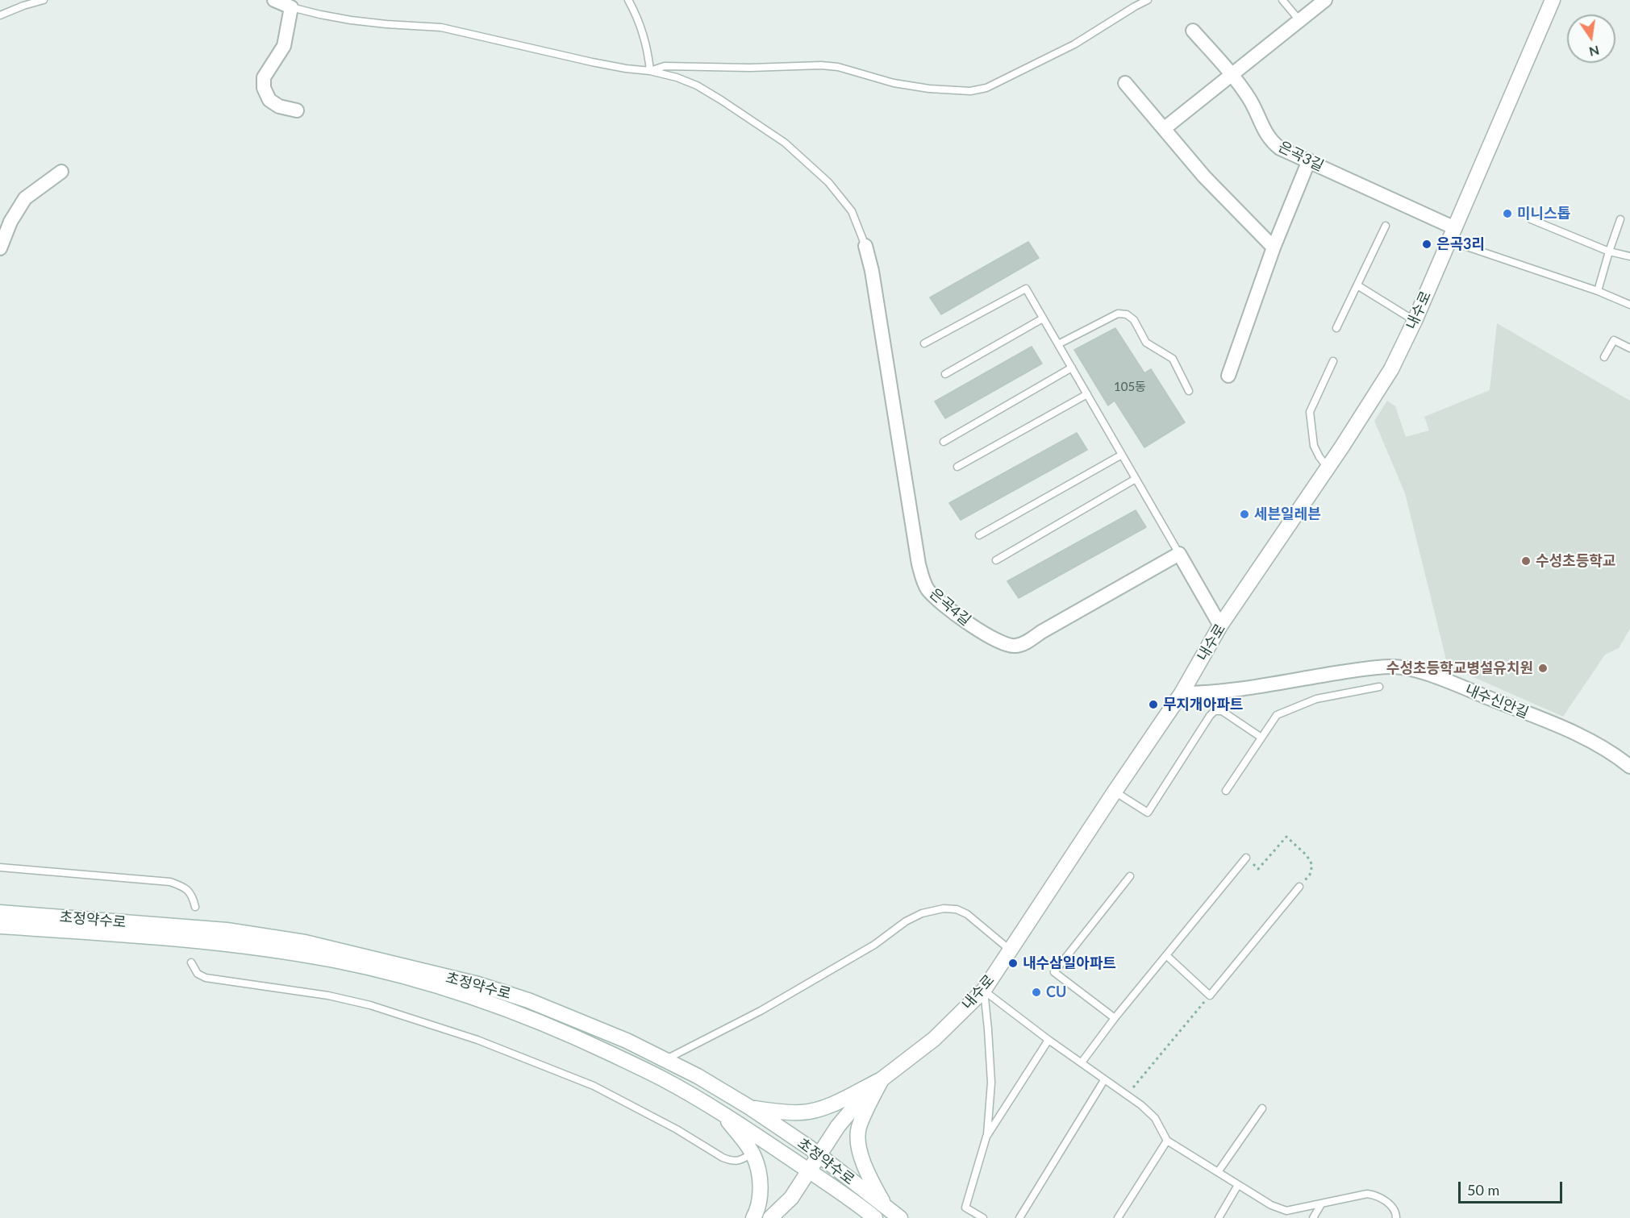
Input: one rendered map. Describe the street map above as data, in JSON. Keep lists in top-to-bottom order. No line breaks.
{"streets":{"main road":["내수로","초정약수로"],"street":["은곡3길","은곡4길","내수신안길"]},"crossings":[["은곡3길","내수로"],["내수로","내수신안길"],["내수로","초정약수로"]],"places":["미니스톱","은곡3리","세븐일레븐","수성초등학교","수성초등학교병설유치원","무지개아파트","내수삼일아파트","CU"],"house_numbers":["105동"],"scale_bar":"50 m","north":"bottom"}
